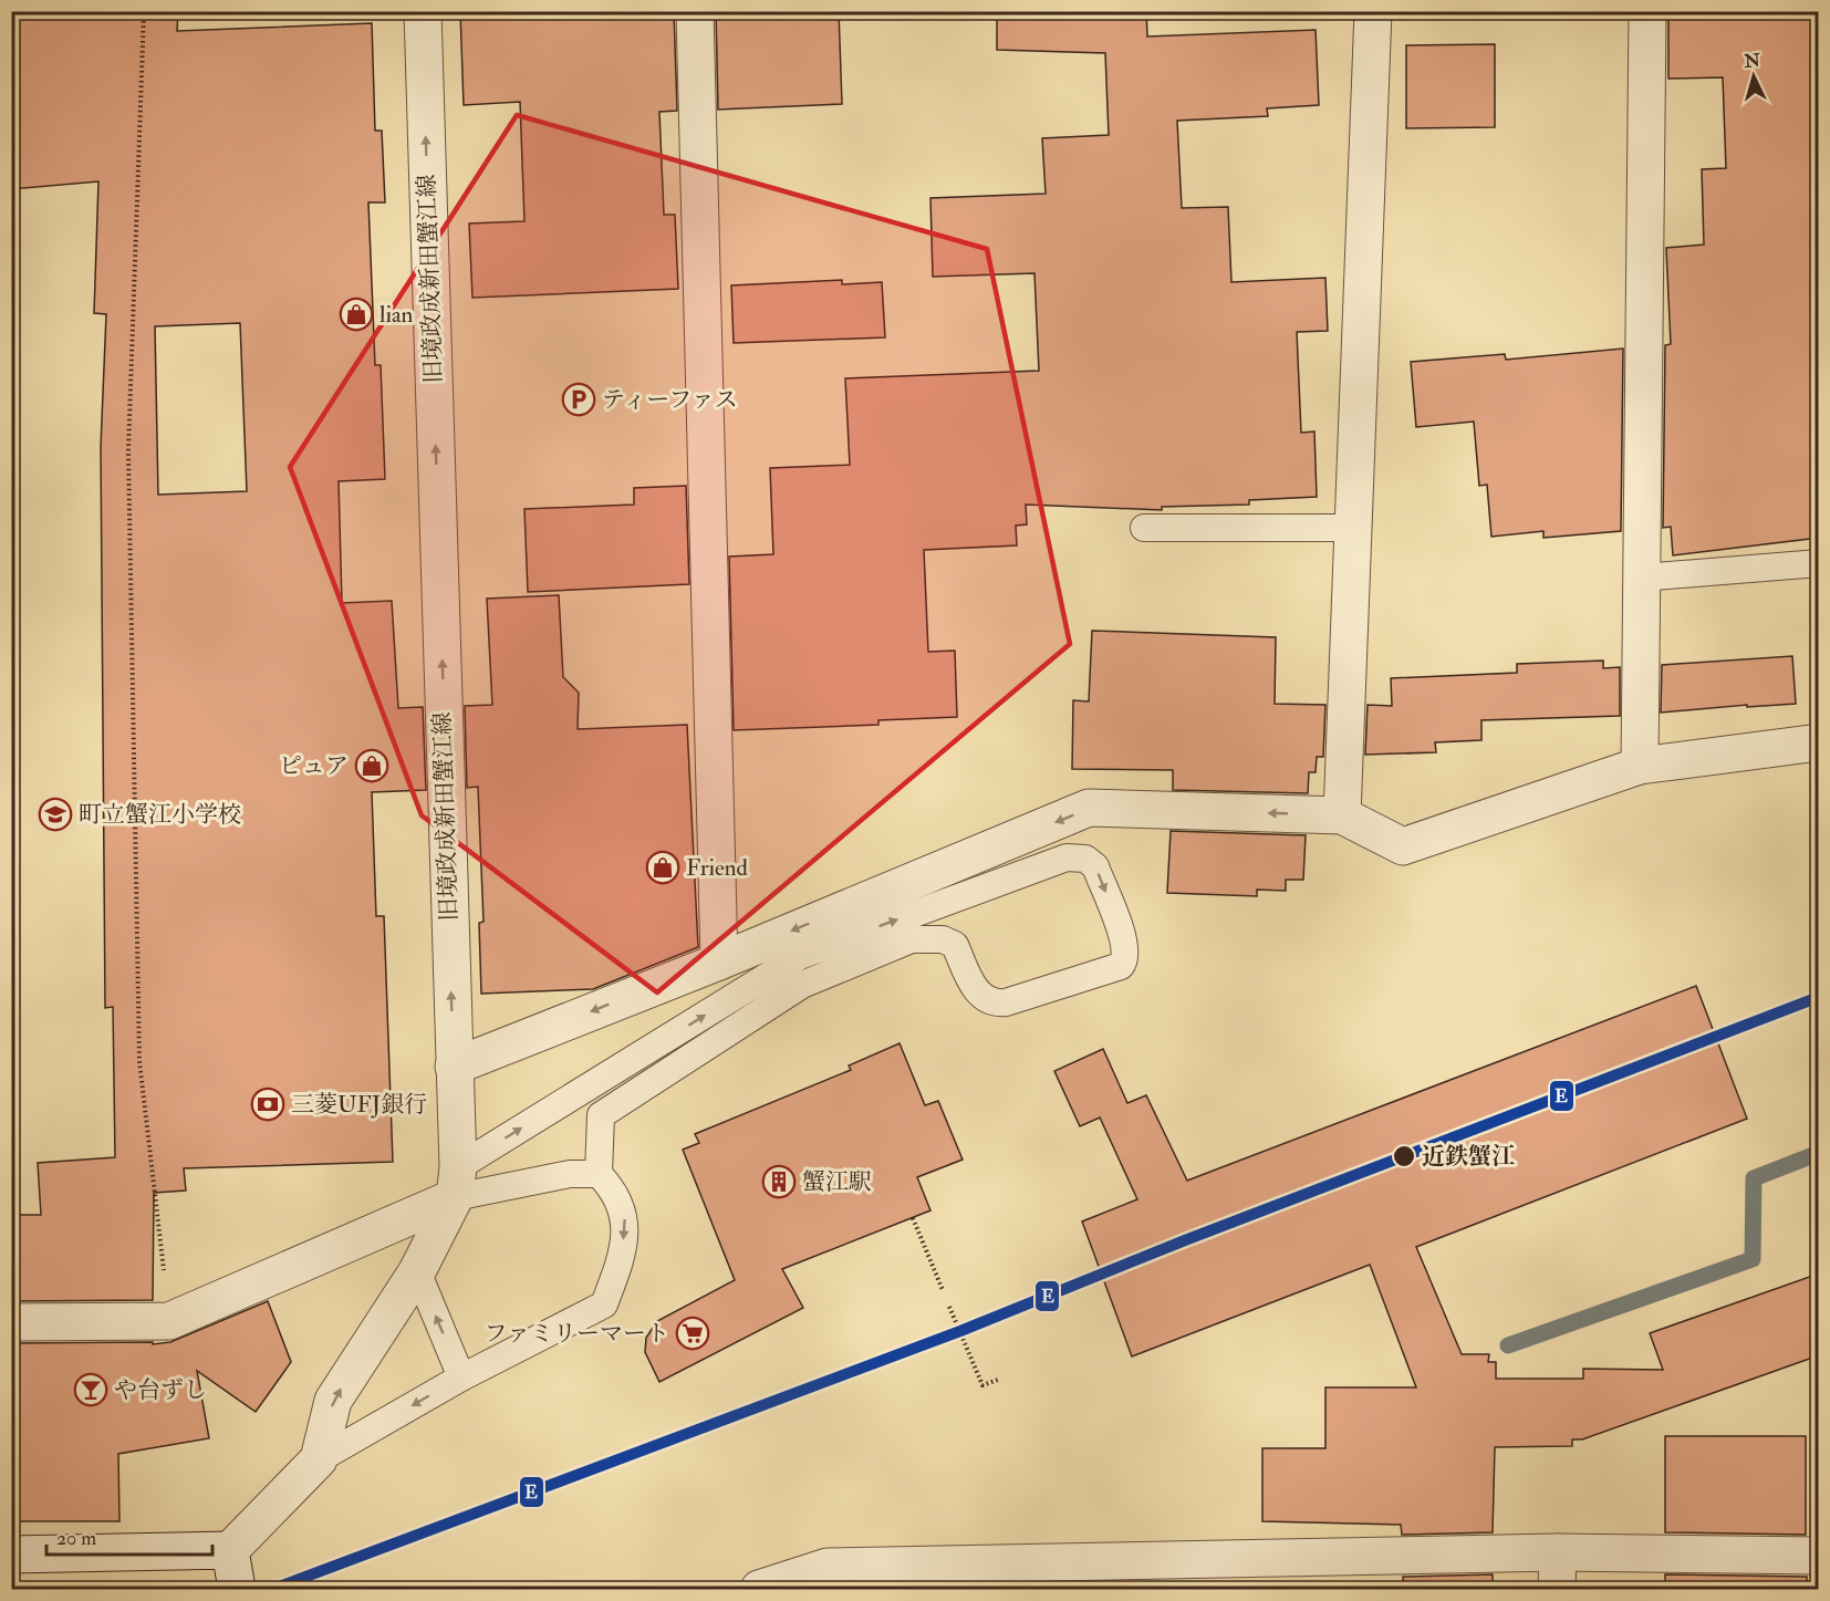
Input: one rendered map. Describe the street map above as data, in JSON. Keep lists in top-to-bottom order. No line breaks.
{"streets":{"street":["旧境政成新田蟹江線"]},"places":{"shop":["lian","ピュア","Friend"],"parking":["ティーファス"],"school or university":["町立蟹江小学校"],"bank":["三菱UFJ銀行"],"other":["近鉄蟹江"],"building":["蟹江駅"],"supermarket":["ファミリーマート"],"bar":["や台ずし"]},"lines":["transit line E"],"scale_bar":"20 m","north":"top"}
